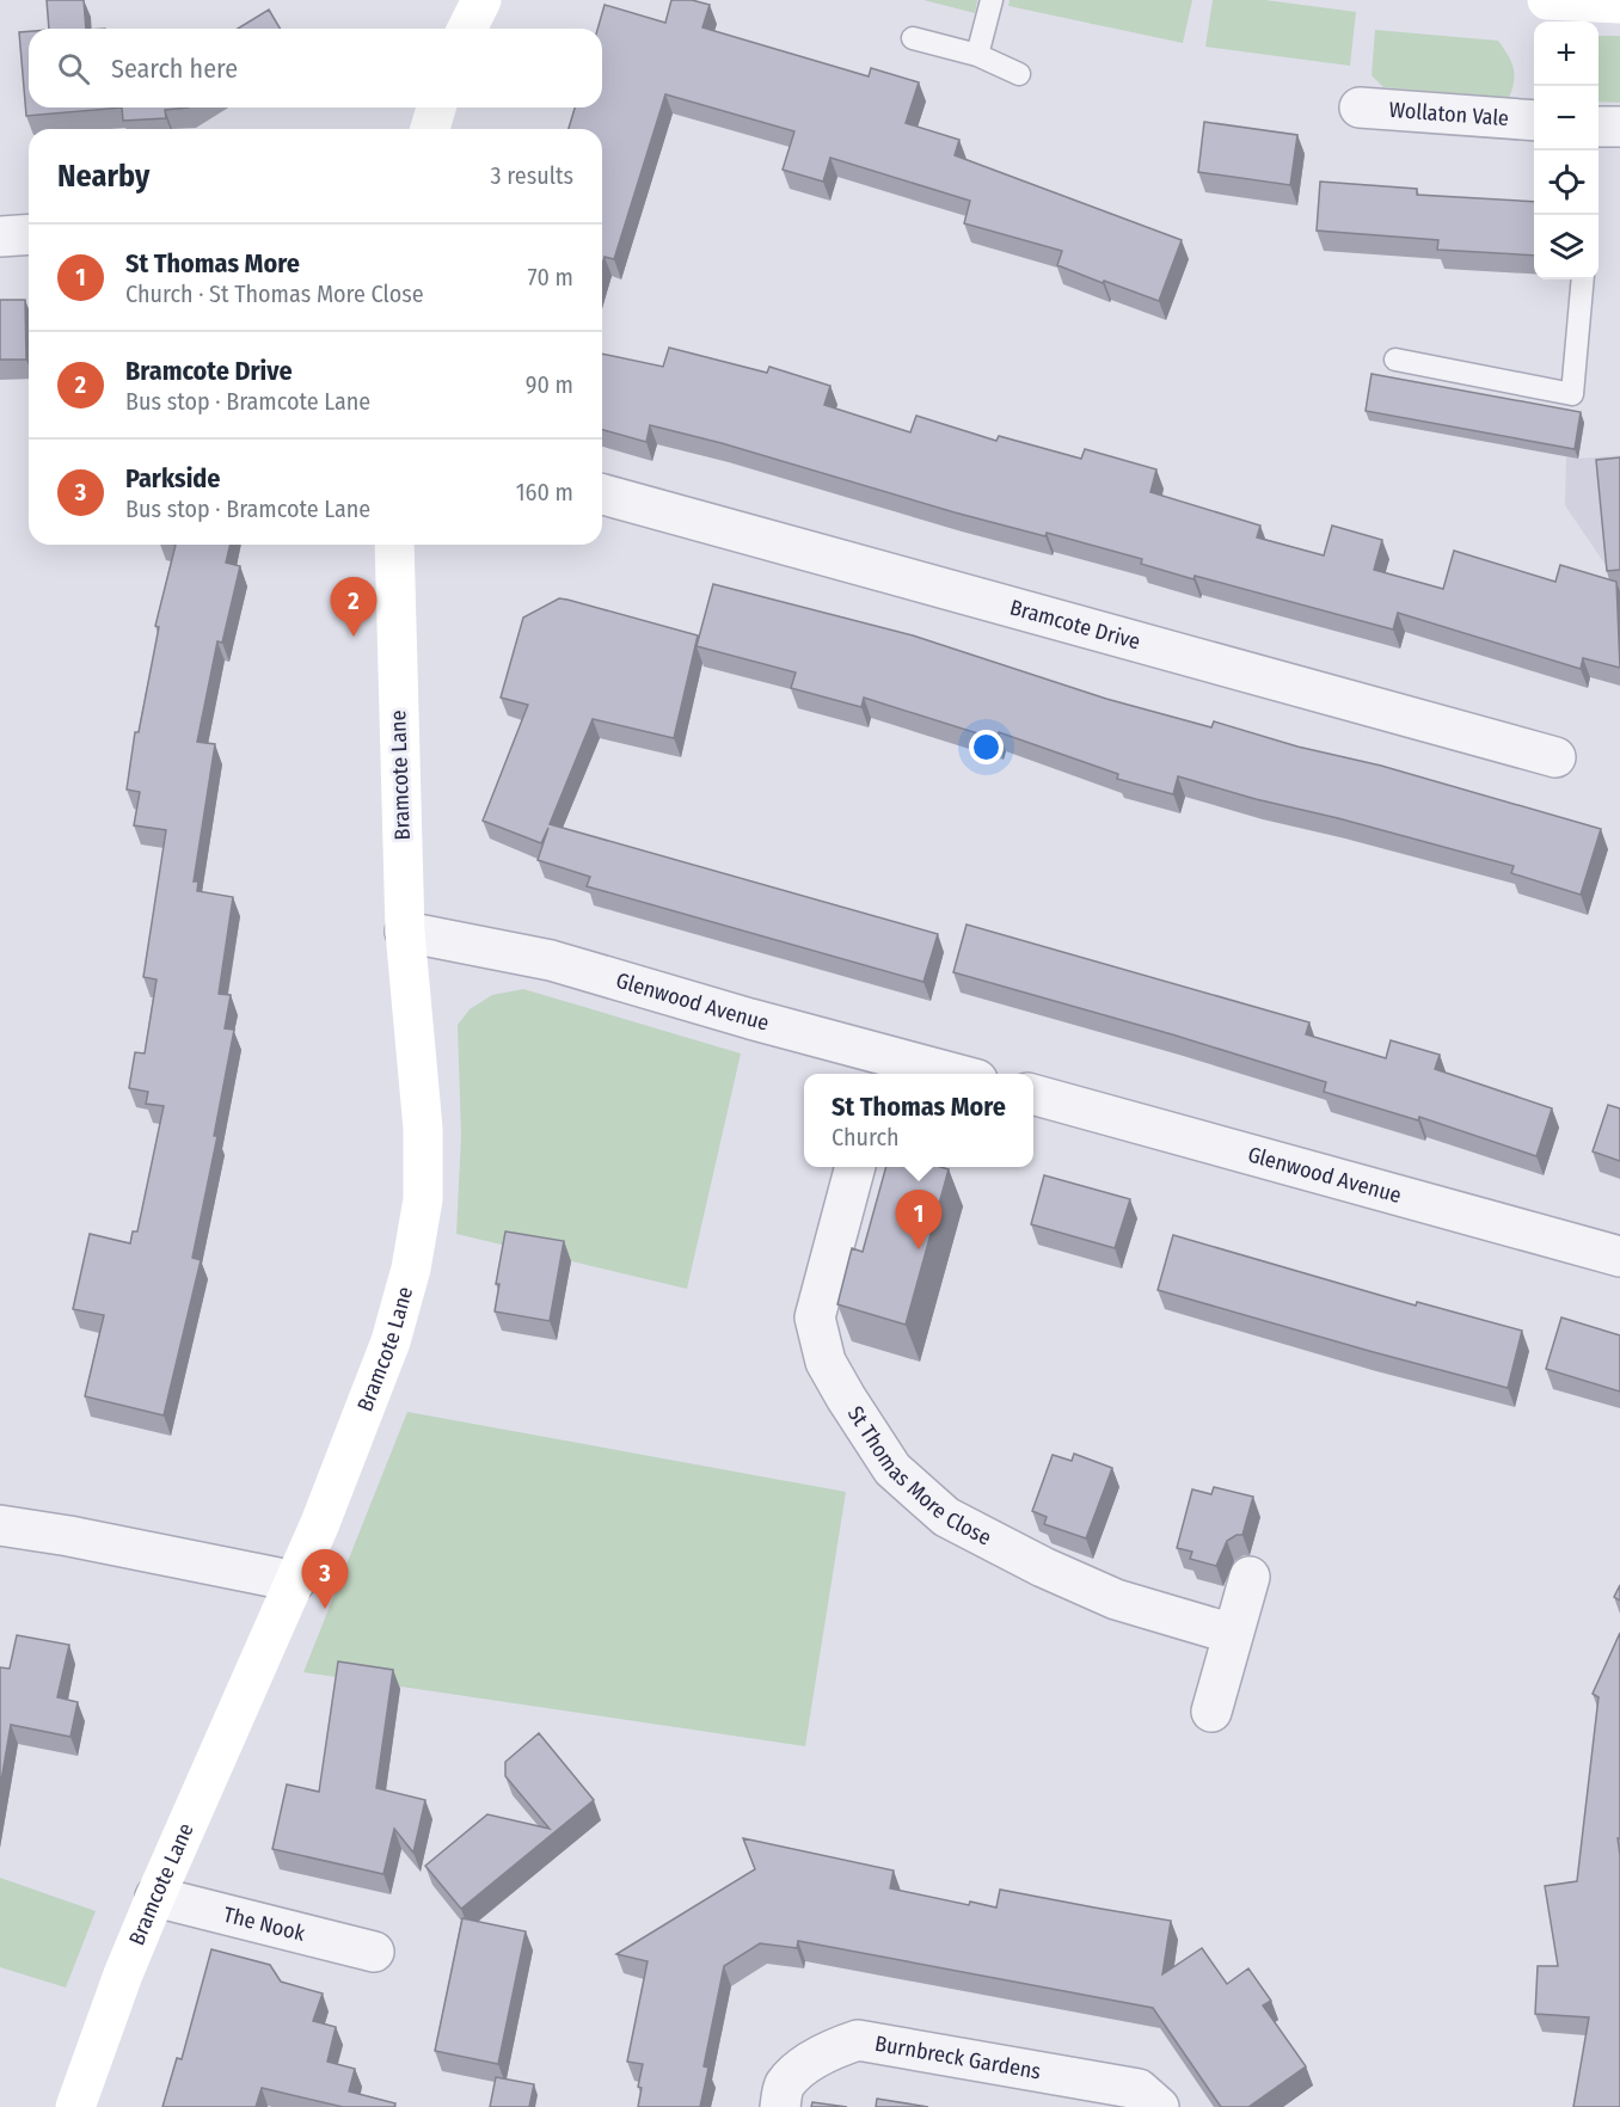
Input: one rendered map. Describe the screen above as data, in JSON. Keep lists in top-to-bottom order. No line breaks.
{"streets":{"street":["Wollaton Vale","Bramcote Drive","Bramcote Lane","Glenwood Avenue","St Thomas More Close","The Nook","Burnbreck Gardens"]},"crossings":[["Bramcote Lane","Glenwood Avenue"],["Bramcote Lane","The Nook"]],"page":{"map_buttons":["+","−"],"search":"Search here","heading":["Nearby","3 results"],"list":[{"mark":"1","name":"St Thomas More","note":"Church · St Thomas More Close","value":"70 m"},{"mark":"2","name":"Bramcote Drive","note":"Bus stop · Bramcote Lane","value":"90 m"},{"mark":"3","name":"Parkside","note":"Bus stop · Bramcote Lane","value":"160 m"}],"pins":["2","1","3"],"popup":["St Thomas More","Church"]}}
